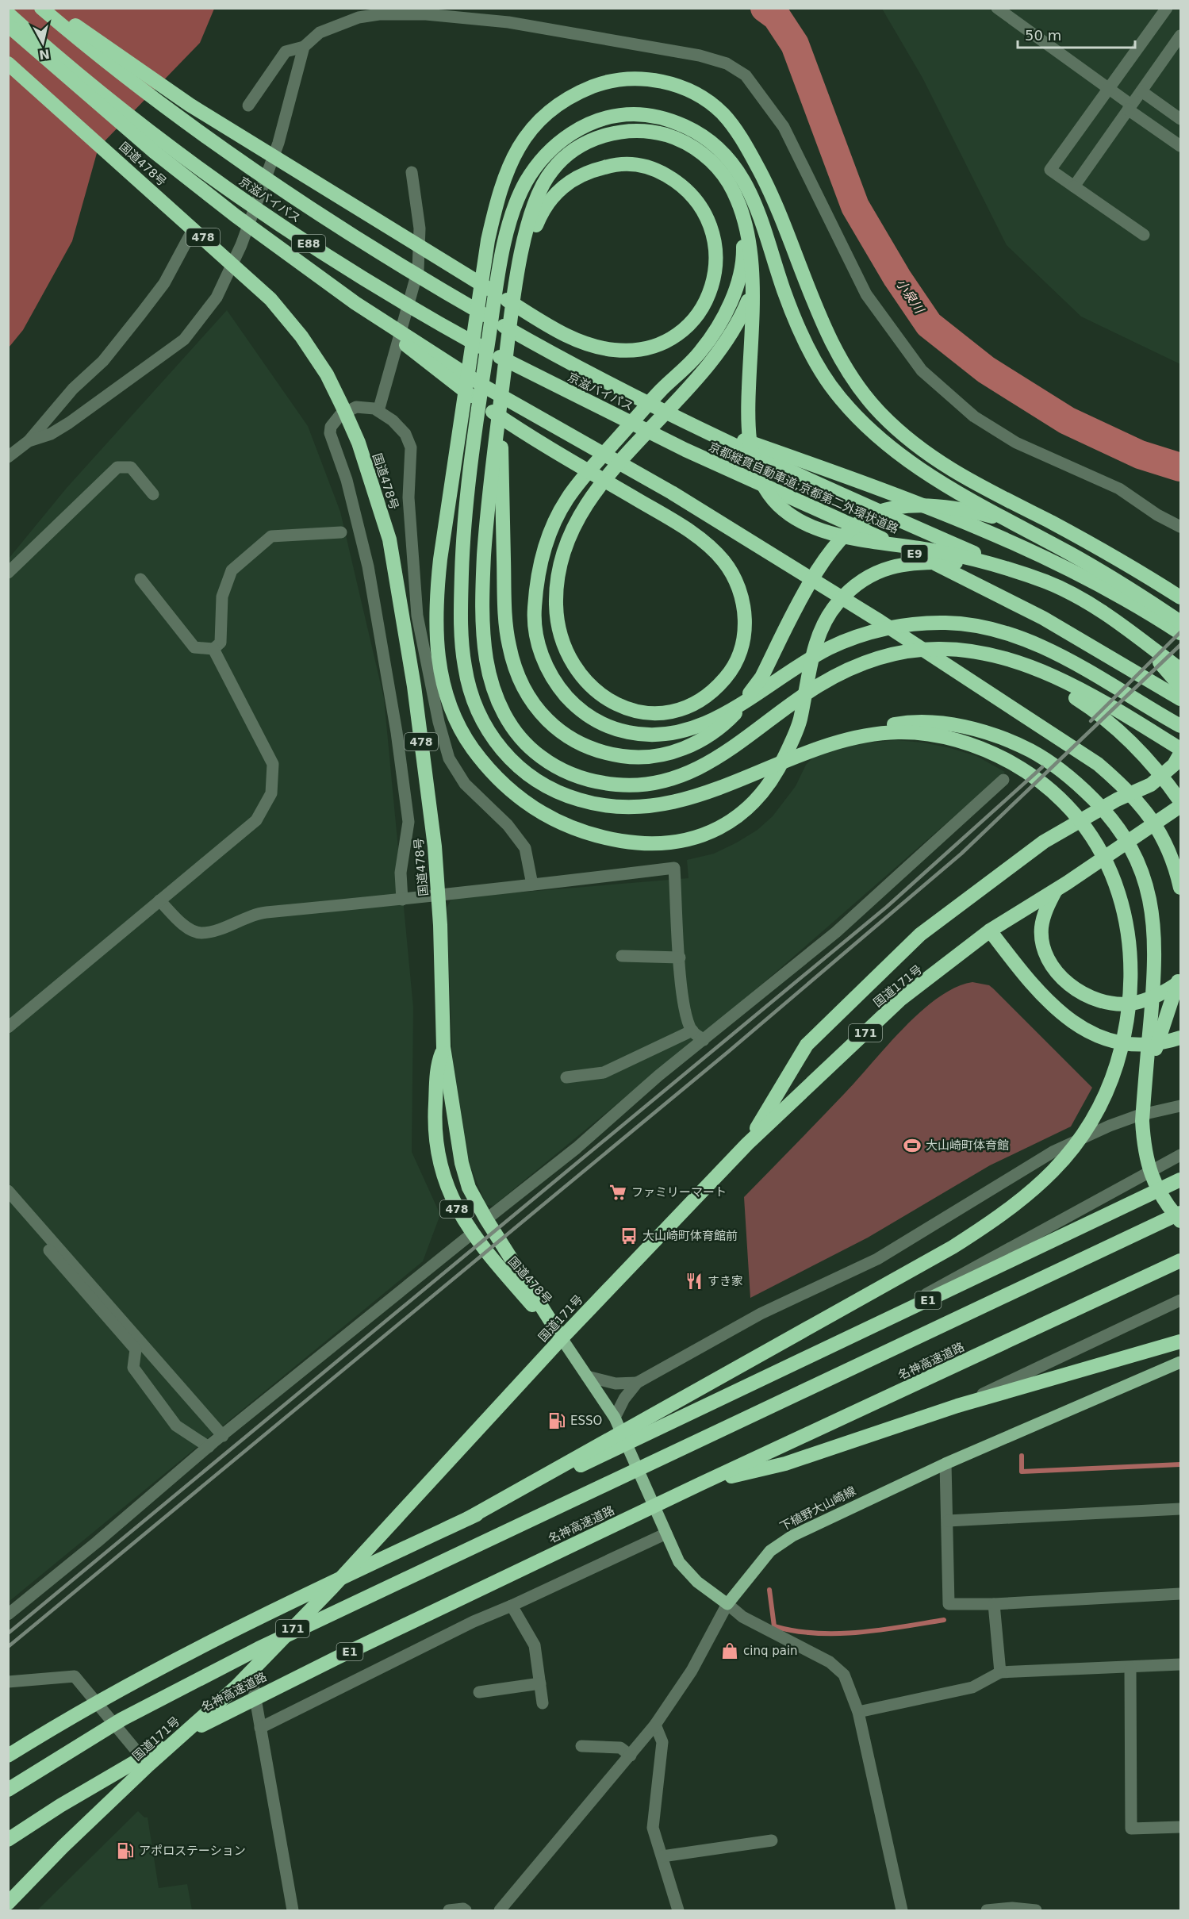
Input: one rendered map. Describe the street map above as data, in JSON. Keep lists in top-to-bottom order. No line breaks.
{"streets":{"highway":["国道478号","京滋バイパス","478","E88","京都縦貫自動車道;京都第二外環状道路","E9","国道171号","171","E1","名神高速道路"],"main road":["下植野大山崎線"]},"crossings":[["国道478号","国道171号"],["京滋バイパス","京都縦貫自動車道;京都第二外環状道路"]],"water":["小泉川"],"places":{"sports":["大山崎町体育館"],"supermarket":["ファミリーマート"],"bus stop":["大山崎町体育館前"],"restaurant":["すき家"],"fuel station":["ESSO","アポロステーション"],"shop":["cinq pain"]},"scale_bar":"50 m","north":"bottom"}
